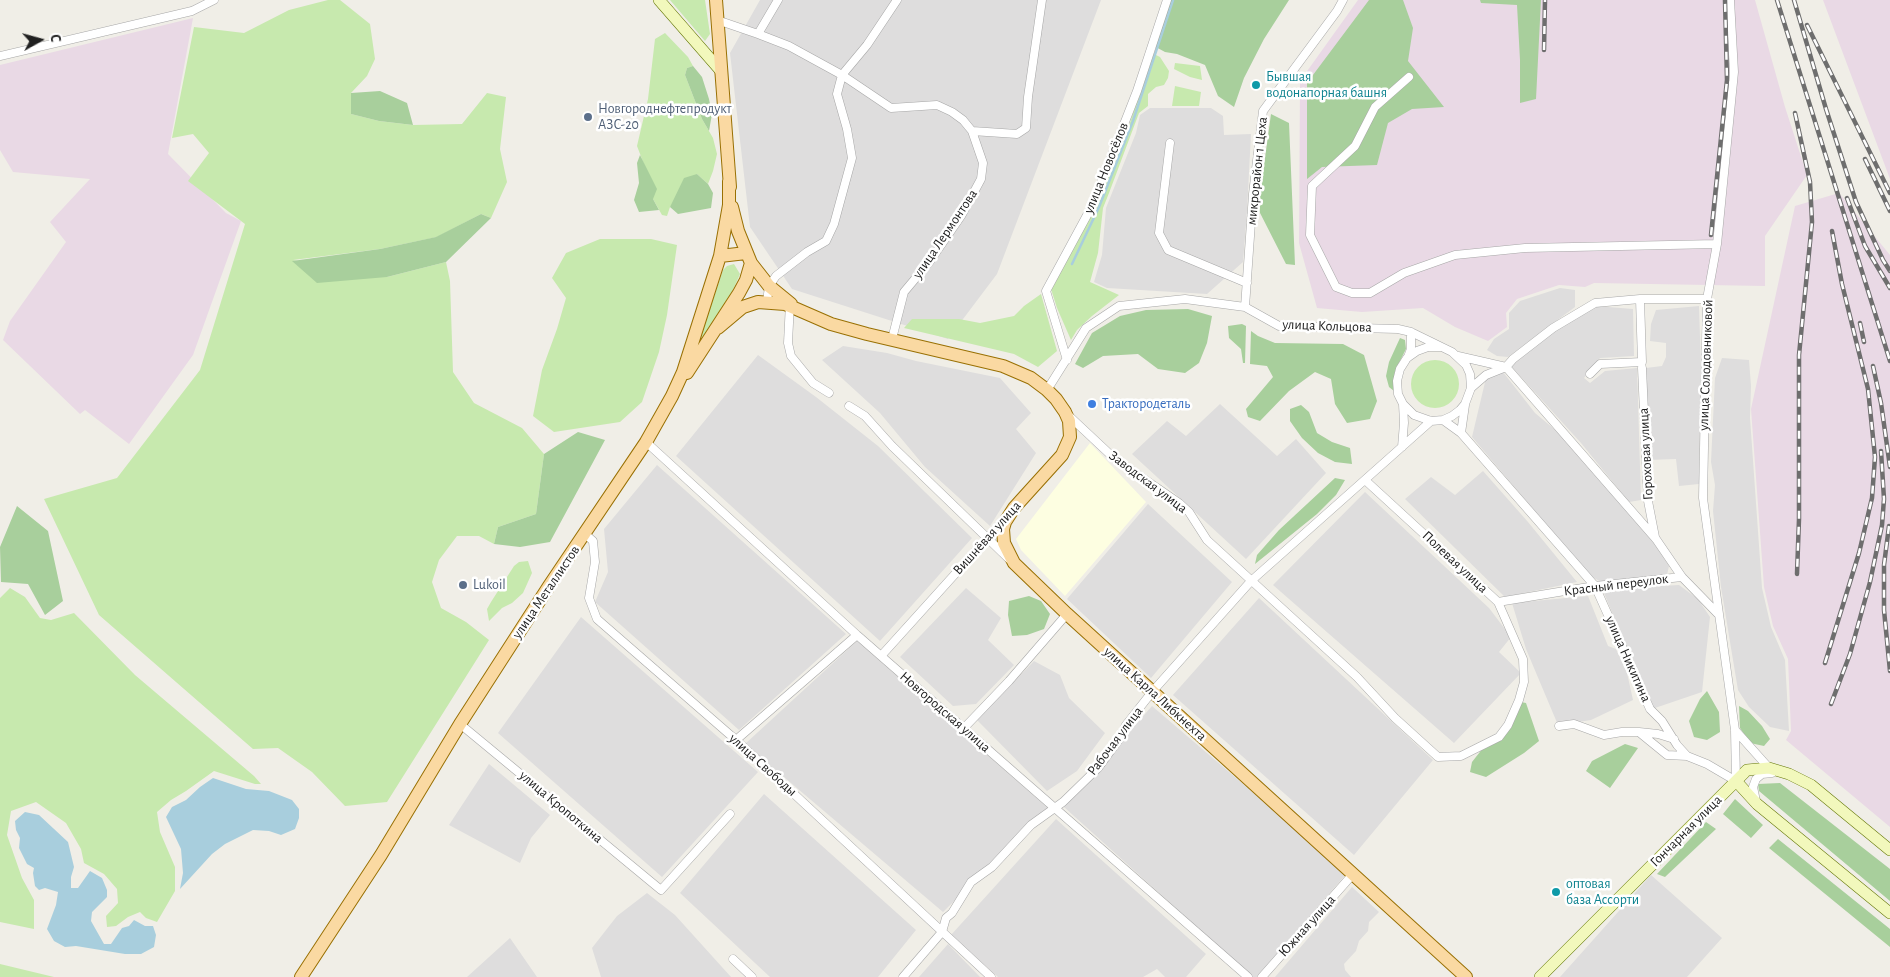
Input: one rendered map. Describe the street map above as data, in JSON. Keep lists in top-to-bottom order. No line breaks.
{"streets":{"main road":["Заводская улица","Вишнёвая улица","улица Металлистов","улица Карла Либкнехта"],"street":["улица Новосёлов","микрорайон 1 Цеха","улица Лермонтова","улица Кольцова","улица Солодовниковой","Гороховая улица","Полевая улица","Красный переулок","улица Никитина","Новгородская улица","Рабочая улица","улица Свободы","улица Кропоткина","Гончарная улица","Южная улица"]},"crossings":[["улица Новосёлов","улица Кольцова"],["микрорайон 1 Цеха","улица Кольцова"],["улица Лермонтова","Заводская улица"],["улица Кольцова","Заводская улица"],["улица Кольцова","улица Никитина"],["улица Кольцова","Рабочая улица"],["улица Солодовниковой","Красный переулок"],["улица Солодовниковой","Гончарная улица"],["Заводская улица","Вишнёвая улица"],["Заводская улица","Полевая улица"],["Заводская улица","Рабочая улица"],["Вишнёвая улица","улица Карла Либкнехта"],["Вишнёвая улица","Новгородская улица"],["Полевая улица","Красный переулок"],["Полевая улица","Рабочая улица"],["Красный переулок","улица Никитина"],["улица Металлистов","Новгородская улица"],["улица Металлистов","улица Свободы"],["улица Металлистов","улица Кропоткина"],["улица Никитина","Рабочая улица"],["улица Карла Либкнехта","Рабочая улица"],["улица Карла Либкнехта","Южная улица"],["Новгородская улица","Рабочая улица"],["Рабочая улица","улица Свободы"]],"places":["Бывшая водонапорная башня","Новгороднефтепродукт АЗС-20","Трактородеталь","Lukoil","оптовая база Ассорти"],"north":"right"}
